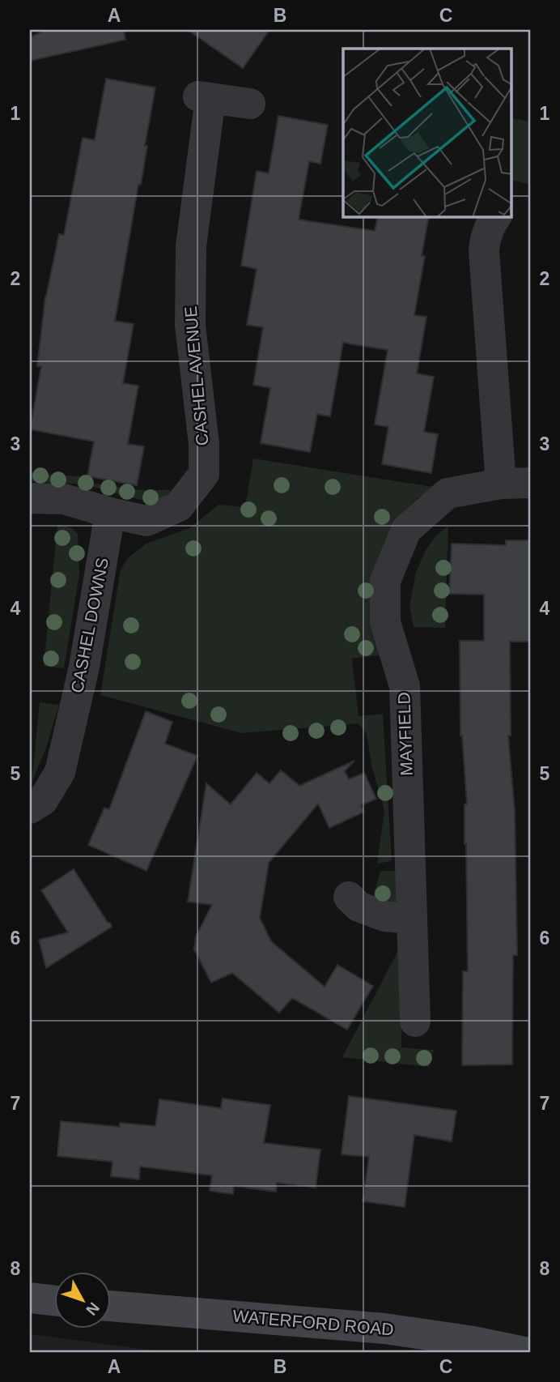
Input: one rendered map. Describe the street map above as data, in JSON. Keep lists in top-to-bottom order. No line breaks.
{"streets":{"main road":["WATERFORD ROAD"],"street":["CASHEL AVENUE","CASHEL DOWNS","MAYFIELD"]},"crossings":[["CASHEL AVENUE","CASHEL DOWNS"]],"north":"bottom right","grid":{"columns":["A","B","C"],"rows":["1","2","3","4","5","6","7","8"]}}
